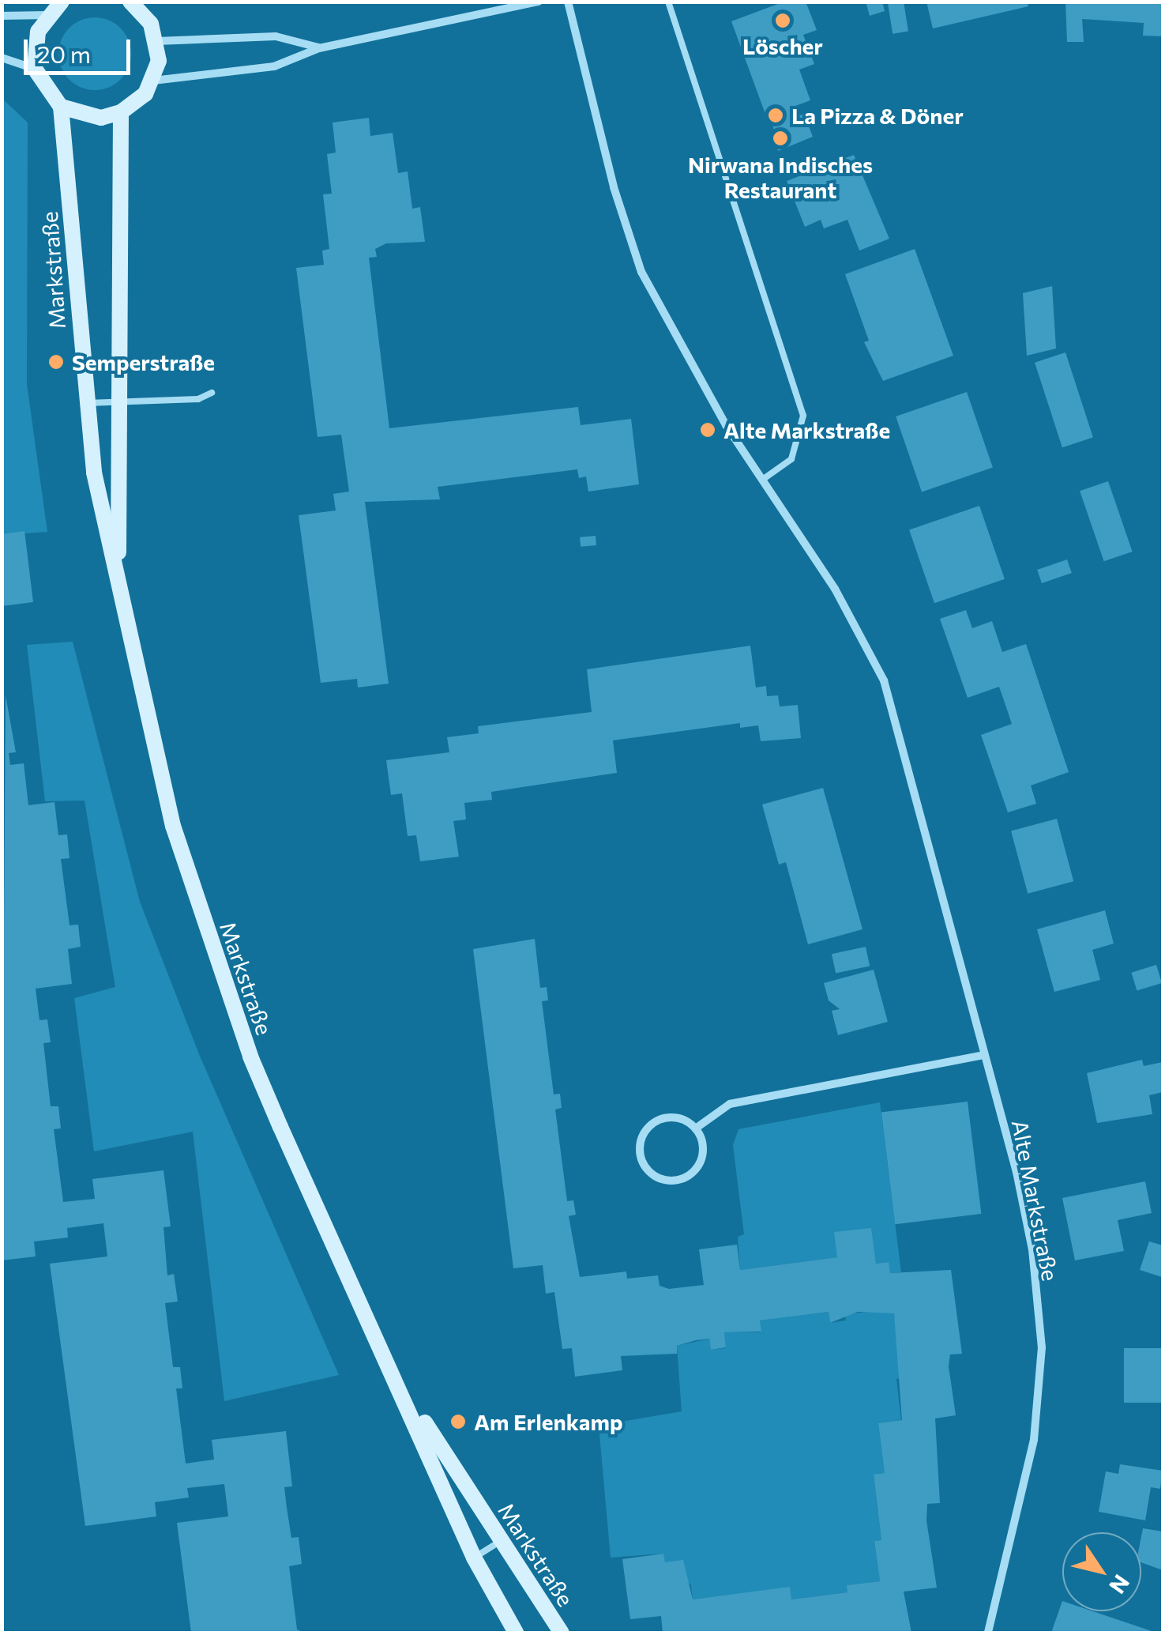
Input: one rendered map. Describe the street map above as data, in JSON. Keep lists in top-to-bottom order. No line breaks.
{"streets":{"main road":["Markstraße"],"street":["Alte Markstraße"]},"places":["Löscher","La Pizza & Döner","Nirwana Indisches Restaurant","Semperstraße","Alte Markstraße","Am Erlenkamp"],"scale_bar":"20 m","north":"bottom right"}
